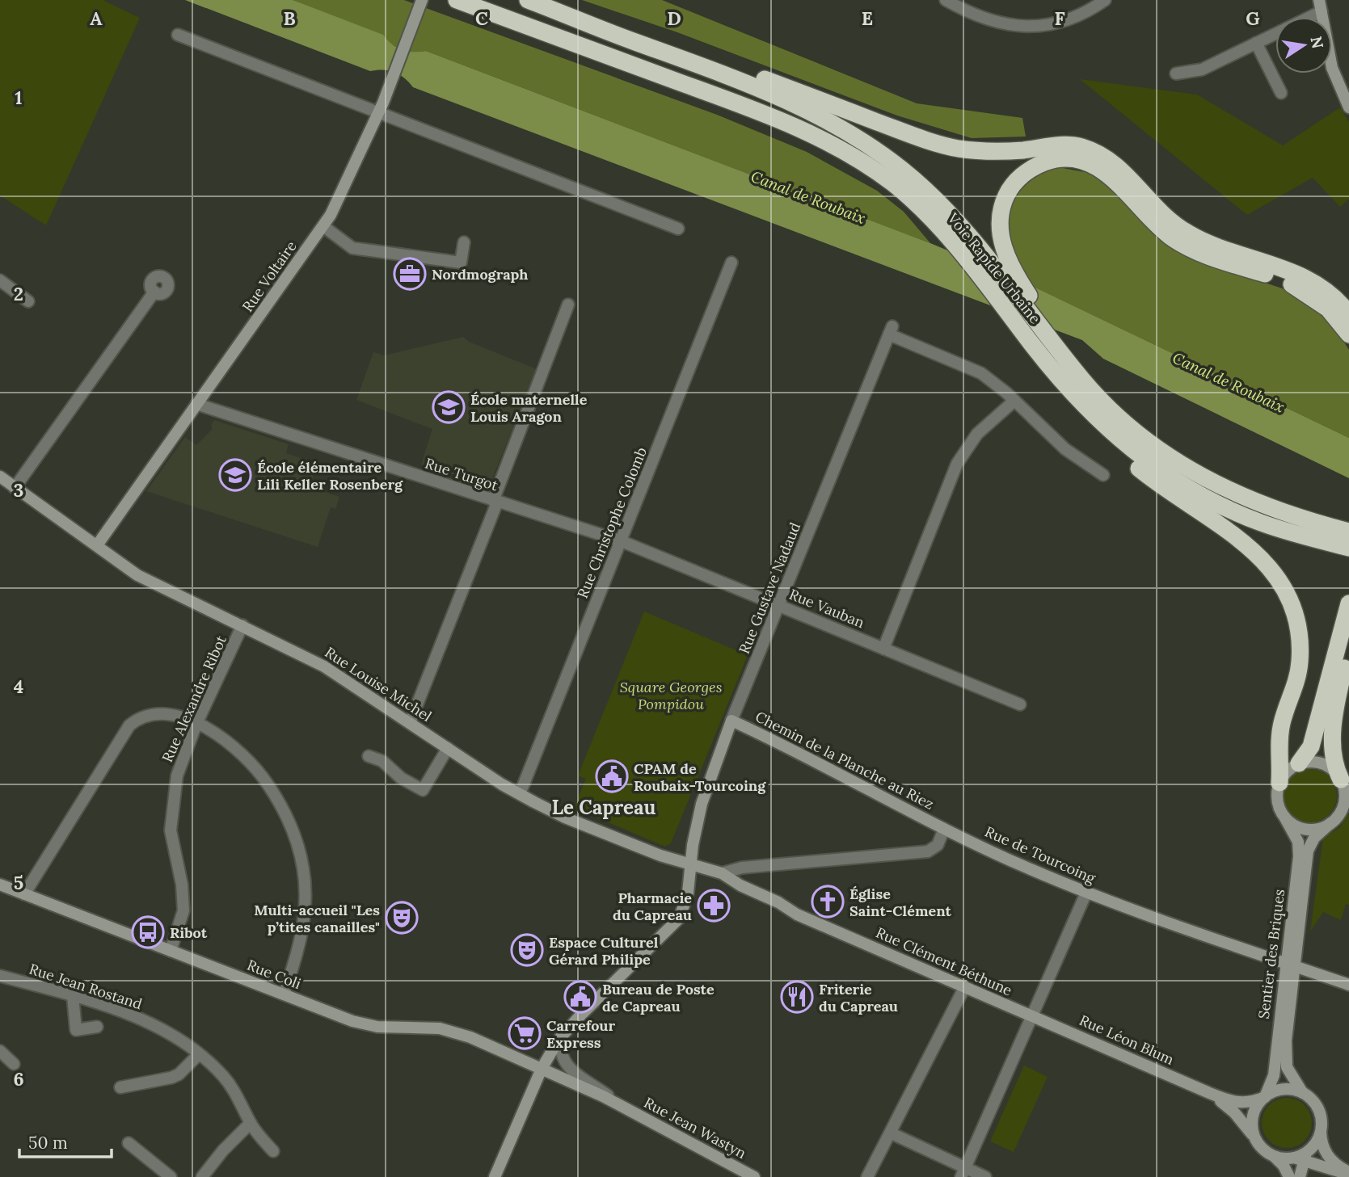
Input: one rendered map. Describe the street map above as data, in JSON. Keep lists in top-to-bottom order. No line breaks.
{"streets":{"highway":["Voie Rapide Urbaine"],"street":["Rue Voltaire","Rue Turgot","Rue Christophe Colomb","Rue Gustave Nadaud","Rue Vauban","Rue Louise Michel","Rue Alexandre Ribot","Chemin de la Planche au Riez","Rue de Tourcoing","Sentier des Briques","Rue Clément Béthune","Rue Coli","Rue Jean Rostand","Rue Léon Blum","Rue Jean Wastyn"]},"crossings":[["Rue Voltaire","Rue Turgot"],["Rue Voltaire","Rue Louise Michel"],["Rue Turgot","Rue Christophe Colomb"],["Rue Turgot","Rue Vauban"],["Rue Christophe Colomb","Rue Vauban"],["Rue Christophe Colomb","Rue Louise Michel"],["Rue Gustave Nadaud","Rue Vauban"],["Rue Gustave Nadaud","Rue Louise Michel"],["Rue Gustave Nadaud","Chemin de la Planche au Riez"],["Rue Gustave Nadaud","Rue Clément Béthune"],["Rue Gustave Nadaud","Rue Coli"],["Rue Gustave Nadaud","Rue Jean Wastyn"],["Rue Louise Michel","Rue Alexandre Ribot"],["Rue Louise Michel","Rue Clément Béthune"],["Rue Alexandre Ribot","Rue Coli"],["Chemin de la Planche au Riez","Rue de Tourcoing"],["Rue de Tourcoing","Sentier des Briques"],["Sentier des Briques","Rue Léon Blum"],["Rue Clément Béthune","Rue Léon Blum"],["Rue Coli","Rue Jean Wastyn"]],"districts":["Le Capreau"],"water":["Canal de Roubaix"],"parks":["Square Georges Pompidou"],"places":{"office":["Nordmograph"],"school or university":["École maternelle Louis Aragon","École élémentaire Lili Keller Rosenberg"],"public building":["CPAM de Roubaix-Tourcoing","Bureau de Poste de Capreau"],"church":["Église Saint-Clément"],"pharmacy":["Pharmacie du Capreau"],"theatre":["Multi-accueil \"Les p’tites canailles\"","Espace Culturel Gérard Philipe"],"bus stop":["Ribot"],"restaurant":["Friterie du Capreau"],"supermarket":["Carrefour Express"]},"scale_bar":"50 m","north":"right","grid":{"columns":["A","B","C","D","E","F","G"],"rows":["1","2","3","4","5","6"]}}
